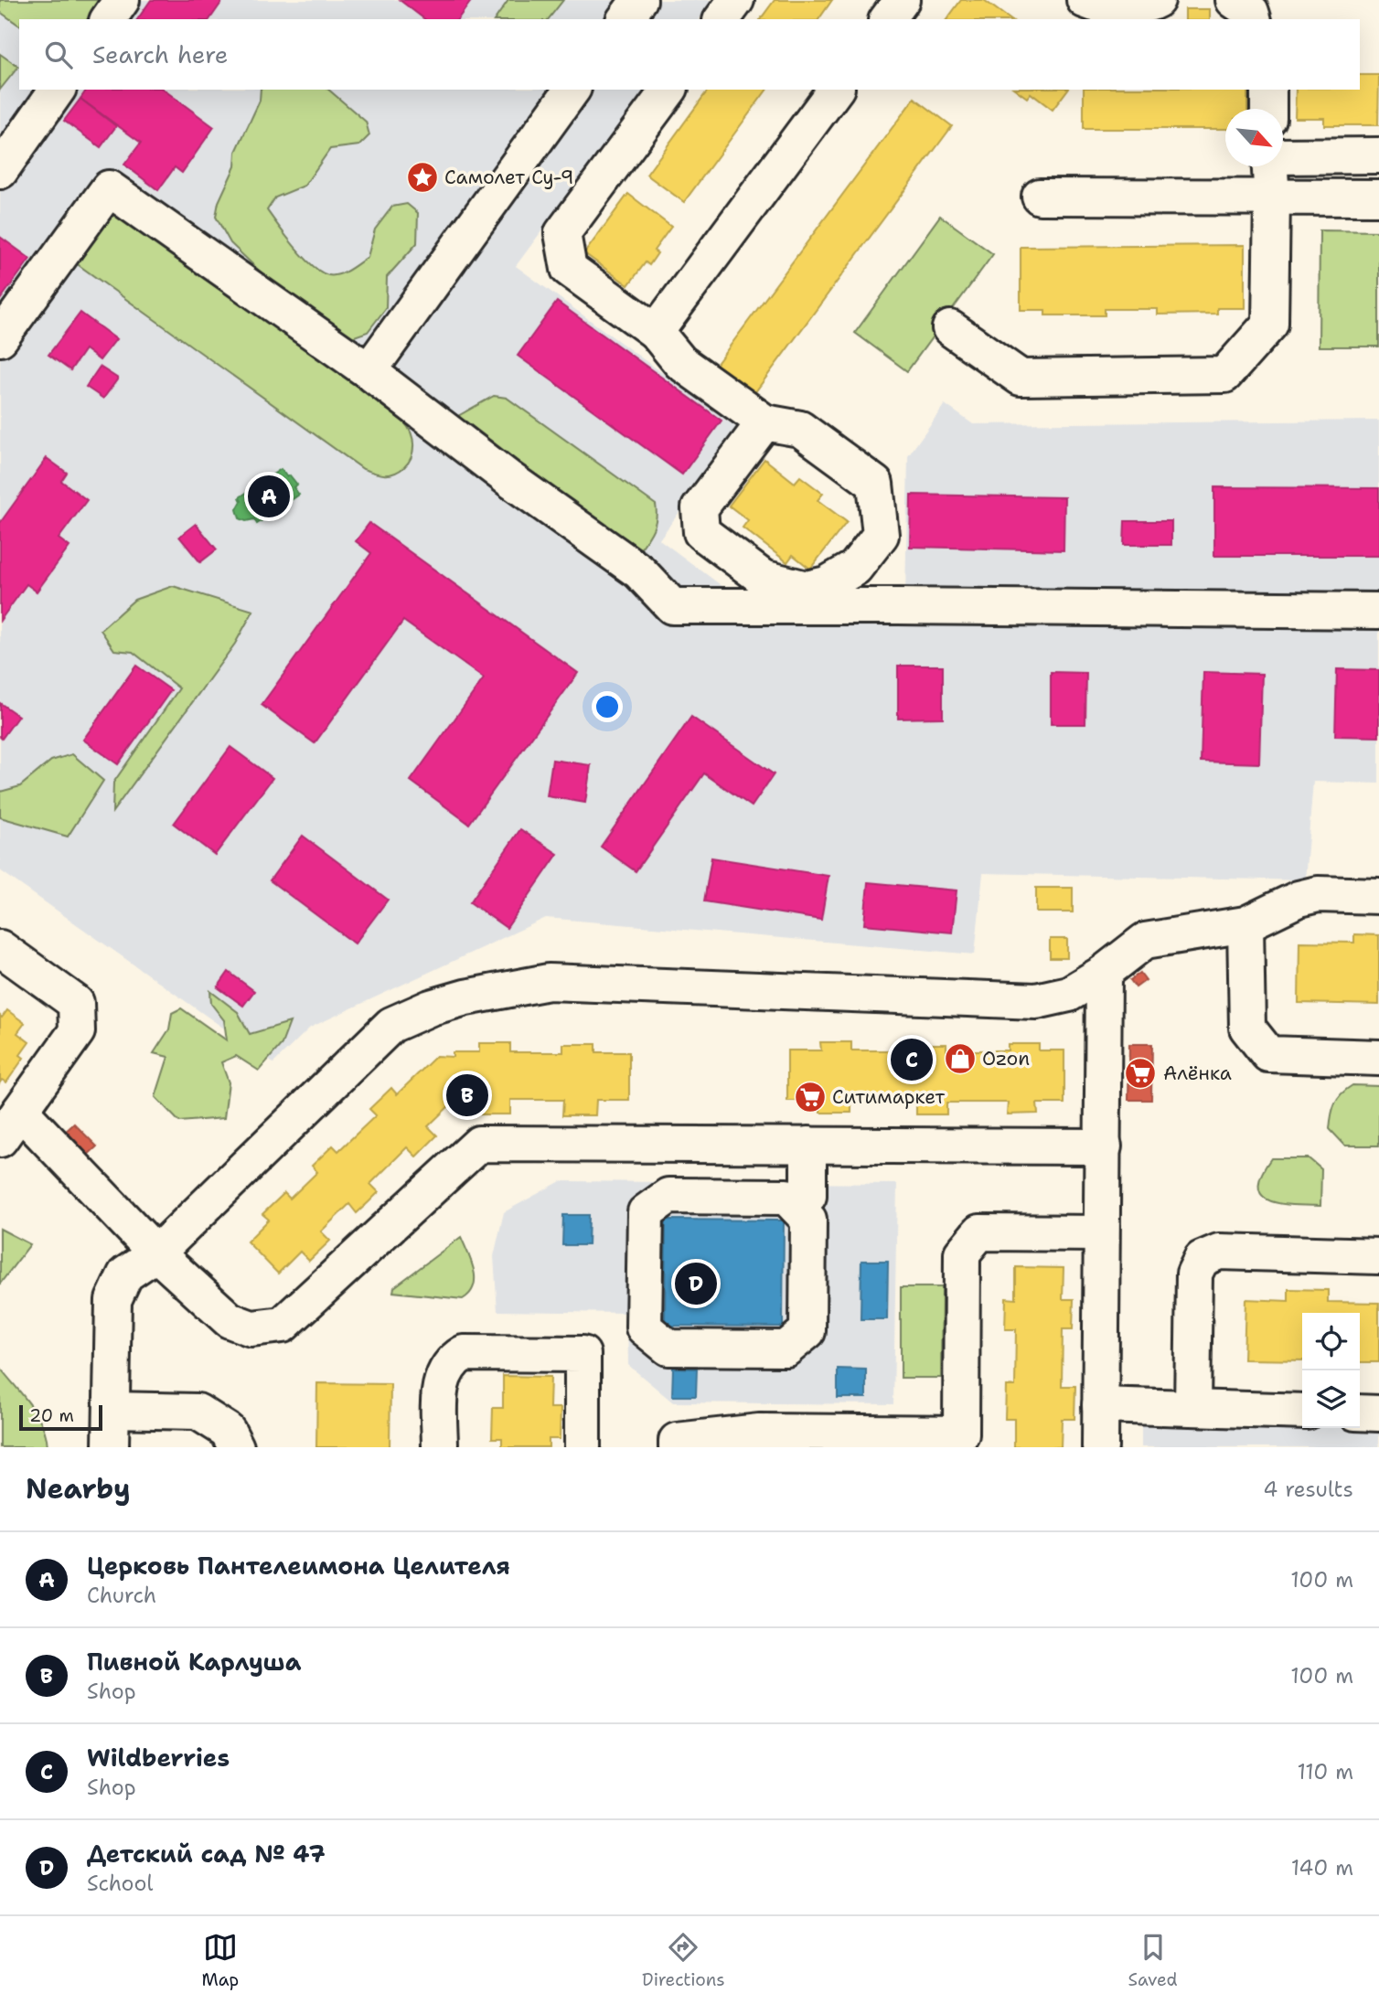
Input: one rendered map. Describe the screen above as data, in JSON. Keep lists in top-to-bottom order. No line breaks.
{"places":{"place":["Самолет Су-9"],"shop":["Ozon"],"supermarket":["Алёнка","Ситимаркет"]},"scale_bar":"20 m","north":"bottom right","page":{"search":"Search here","pins":["A","C","B","D"],"scale":"20 m","heading":["Nearby","4 results"],"list":[{"mark":"A","name":"Церковь Пантелеимона Целителя","note":"Church","value":"100 m"},{"mark":"B","name":"Пивной Карлуша","note":"Shop","value":"100 m"},{"mark":"C","name":"Wildberries","note":"Shop","value":"110 m"},{"mark":"D","name":"Детский сад № 47","note":"School","value":"140 m"}],"nav":["Map","Directions","Saved"]}}
